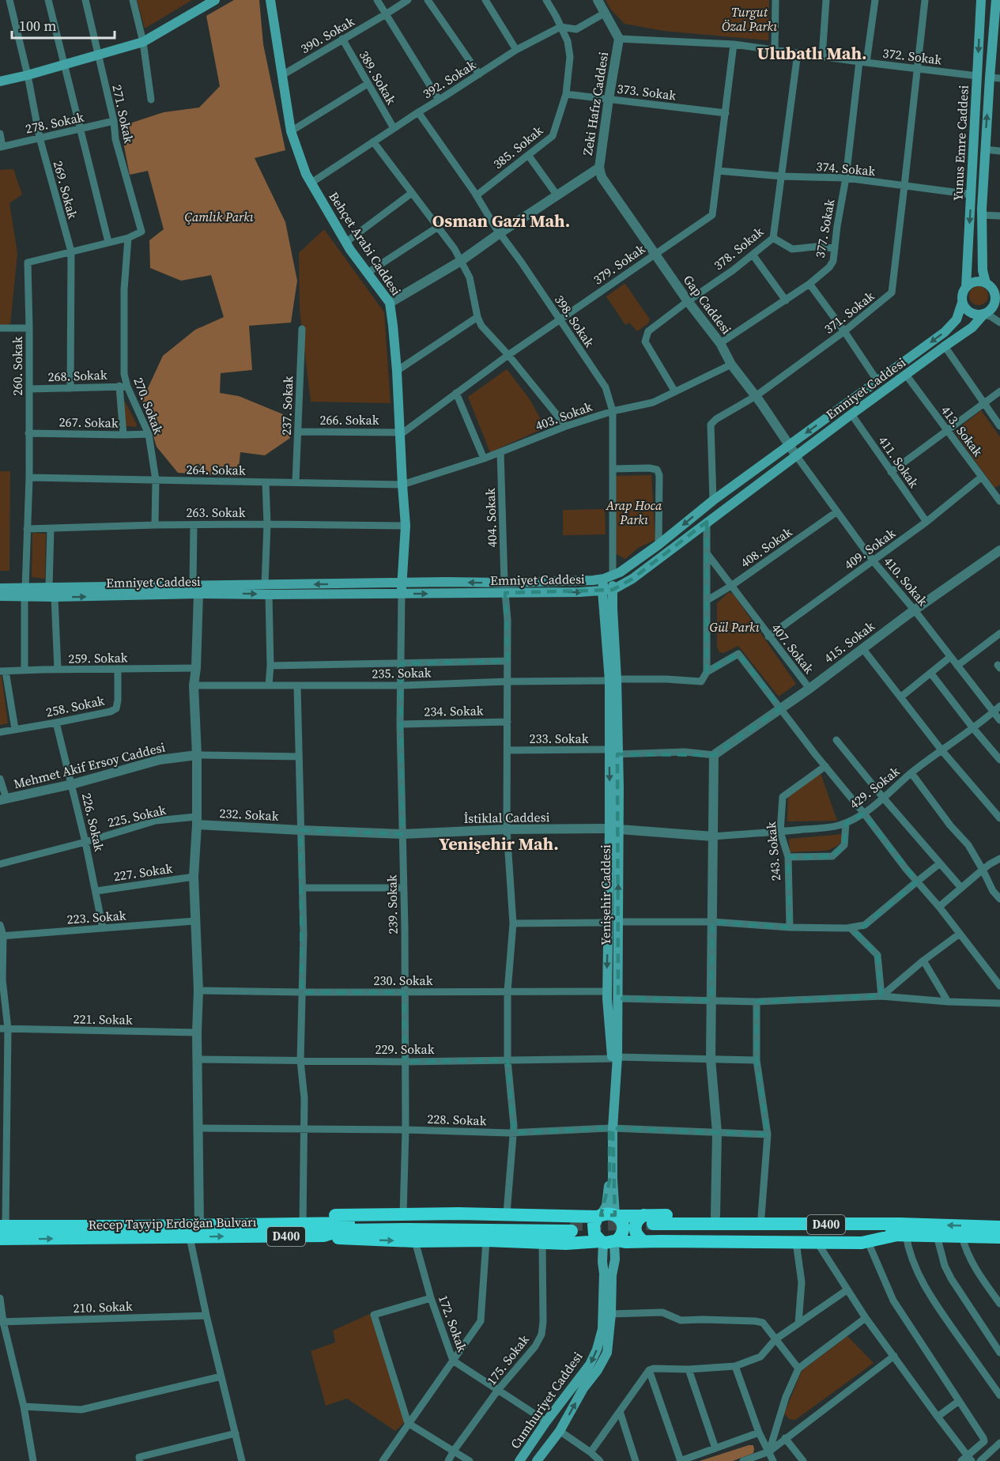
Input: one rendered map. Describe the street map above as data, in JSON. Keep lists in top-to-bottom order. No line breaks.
{"streets":{"highway":["Recep Tayyip Erdoğan Bulvarı","D400"],"main road":["Yunus Emre Caddesi","Behçet Arabi Caddesi","Emniyet Caddesi","Yenişehir Caddesi","Cumhuriyet Caddesi"],"street":["390. Sokak","372. Sokak","389. Sokak","392. Sokak","373. Sokak","Zeki Hafız Caddesi","271. Sokak","278. Sokak","385. Sokak","374. Sokak","269. Sokak","377. Sokak","378. Sokak","379. Sokak","Gap Caddesi","371. Sokak","398. Sokak","260. Sokak","268. Sokak","270. Sokak","237. Sokak","403. Sokak","266. Sokak","267. Sokak","413. Sokak","411. Sokak","264. Sokak","263. Sokak","404. Sokak","408. Sokak","409. Sokak","410. Sokak","415. Sokak","407. Sokak","259. Sokak","235. Sokak","258. Sokak","234. Sokak","233. Sokak","Mehmet Akif Ersoy Caddesi","429. Sokak","232. Sokak","225. Sokak","İstiklal Caddesi","226. Sokak","243. Sokak","227. Sokak","239. Sokak","223. Sokak","230. Sokak","221. Sokak","229. Sokak","228. Sokak","210. Sokak","172. Sokak","175. Sokak"]},"crossings":[["390. Sokak","389. Sokak"],["390. Sokak","Behçet Arabi Caddesi"],["372. Sokak","Zeki Hafız Caddesi"],["372. Sokak","Yunus Emre Caddesi"],["372. Sokak","377. Sokak"],["372. Sokak","378. Sokak"],["372. Sokak","379. Sokak"],["372. Sokak","371. Sokak"],["389. Sokak","392. Sokak"],["392. Sokak","Zeki Hafız Caddesi"],["392. Sokak","385. Sokak"],["392. Sokak","Behçet Arabi Caddesi"],["392. Sokak","398. Sokak"],["373. Sokak","Zeki Hafız Caddesi"],["373. Sokak","385. Sokak"],["373. Sokak","379. Sokak"],["Zeki Hafız Caddesi","Behçet Arabi Caddesi"],["Zeki Hafız Caddesi","Gap Caddesi"],["Zeki Hafız Caddesi","398. Sokak"],["271. Sokak","278. Sokak"],["271. Sokak","260. Sokak"],["278. Sokak","269. Sokak"],["Yunus Emre Caddesi","374. Sokak"],["Yunus Emre Caddesi","Emniyet Caddesi"],["385. Sokak","398. Sokak"],["374. Sokak","377. Sokak"],["374. Sokak","378. Sokak"],["374. Sokak","379. Sokak"],["374. Sokak","371. Sokak"],["269. Sokak","260. Sokak"],["269. Sokak","268. Sokak"],["377. Sokak","Gap Caddesi"],["Behçet Arabi Caddesi","379. Sokak"],["Behçet Arabi Caddesi","Emniyet Caddesi"],["Behçet Arabi Caddesi","403. Sokak"],["Behçet Arabi Caddesi","266. Sokak"],["Behçet Arabi Caddesi","264. Sokak"],["Behçet Arabi Caddesi","263. Sokak"],["Behçet Arabi Caddesi","239. Sokak"],["378. Sokak","Gap Caddesi"],["378. Sokak","403. Sokak"],["379. Sokak","Gap Caddesi"],["379. Sokak","398. Sokak"],["379. Sokak","266. Sokak"],["Gap Caddesi","371. Sokak"],["Gap Caddesi","Emniyet Caddesi"],["Gap Caddesi","403. Sokak"],["Gap Caddesi","410. Sokak"],["371. Sokak","Emniyet Caddesi"],["398. Sokak","Emniyet Caddesi"],["398. Sokak","403. Sokak"],["398. Sokak","Yenişehir Caddesi"],["260. Sokak","268. Sokak"],["260. Sokak","Emniyet Caddesi"],["260. Sokak","270. Sokak"],["260. Sokak","267. Sokak"],["260. Sokak","264. Sokak"],["260. Sokak","263. Sokak"],["260. Sokak","259. Sokak"],["268. Sokak","270. Sokak"],["Emniyet Caddesi","413. Sokak"],["Emniyet Caddesi","411. Sokak"],["Emniyet Caddesi","404. Sokak"],["Emniyet Caddesi","410. Sokak"],["Emniyet Caddesi","Yenişehir Caddesi"],["Emniyet Caddesi","239. Sokak"],["270. Sokak","267. Sokak"],["270. Sokak","264. Sokak"],["270. Sokak","263. Sokak"],["237. Sokak","266. Sokak"],["237. Sokak","264. Sokak"],["403. Sokak","264. Sokak"],["403. Sokak","404. Sokak"],["413. Sokak","409. Sokak"],["411. Sokak","409. Sokak"],["404. Sokak","235. Sokak"],["404. Sokak","234. Sokak"],["404. Sokak","233. Sokak"],["404. Sokak","İstiklal Caddesi"],["404. Sokak","230. Sokak"],["404. Sokak","229. Sokak"],["404. Sokak","228. Sokak"],["408. Sokak","410. Sokak"],["408. Sokak","407. Sokak"],["409. Sokak","410. Sokak"],["409. Sokak","407. Sokak"],["410. Sokak","415. Sokak"],["410. Sokak","429. Sokak"],["415. Sokak","407. Sokak"],["415. Sokak","233. Sokak"],["259. Sokak","258. Sokak"],["235. Sokak","Yenişehir Caddesi"],["235. Sokak","239. Sokak"],["258. Sokak","226. Sokak"],["234. Sokak","239. Sokak"],["233. Sokak","Yenişehir Caddesi"],["Mehmet Akif Ersoy Caddesi","226. Sokak"],["429. Sokak","İstiklal Caddesi"],["429. Sokak","243. Sokak"],["232. Sokak","225. Sokak"],["232. Sokak","İstiklal Caddesi"],["225. Sokak","226. Sokak"],["İstiklal Caddesi","Yenişehir Caddesi"],["İstiklal Caddesi","239. Sokak"],["226. Sokak","227. Sokak"],["226. Sokak","223. Sokak"],["Yenişehir Caddesi","230. Sokak"],["Yenişehir Caddesi","229. Sokak"],["Yenişehir Caddesi","228. Sokak"],["Yenişehir Caddesi","Cumhuriyet Caddesi"],["239. Sokak","230. Sokak"],["239. Sokak","229. Sokak"],["239. Sokak","228. Sokak"],["172. Sokak","175. Sokak"],["172. Sokak","Cumhuriyet Caddesi"]],"districts":["Ulubatlı Mah.","Osman Gazi Mah.","Yenişehir Mah."],"parks":["Turgut Özal Parkı","Çamlık Parkı","Arap Hoca Parkı","Gül Parkı"],"scale_bar":"100 m"}
